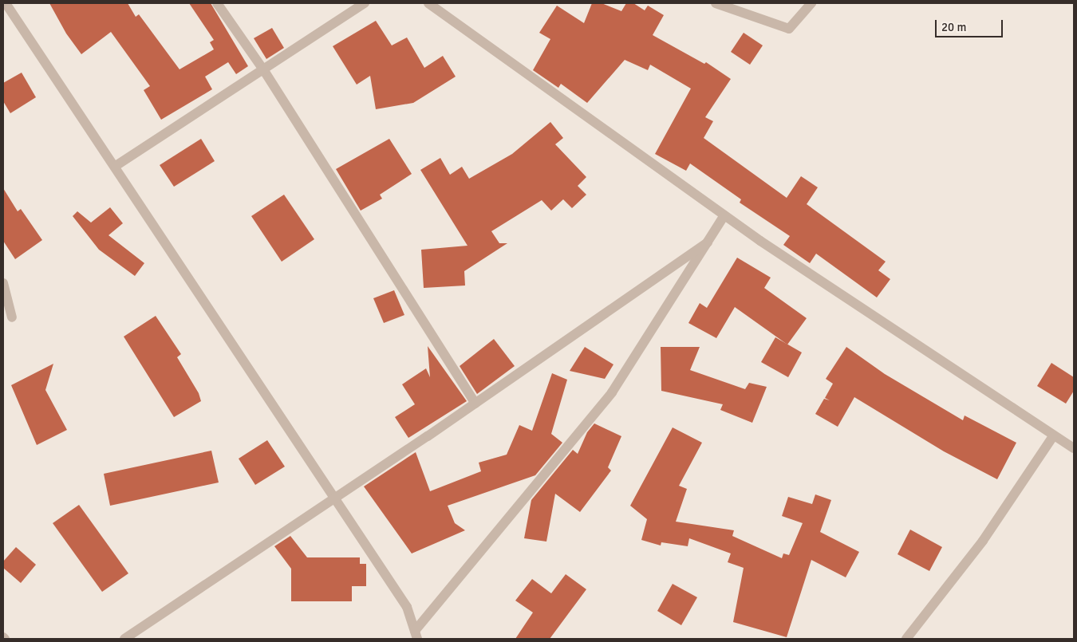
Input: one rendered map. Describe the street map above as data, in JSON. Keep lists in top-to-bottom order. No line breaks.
{"scale_bar":"20 m"}
